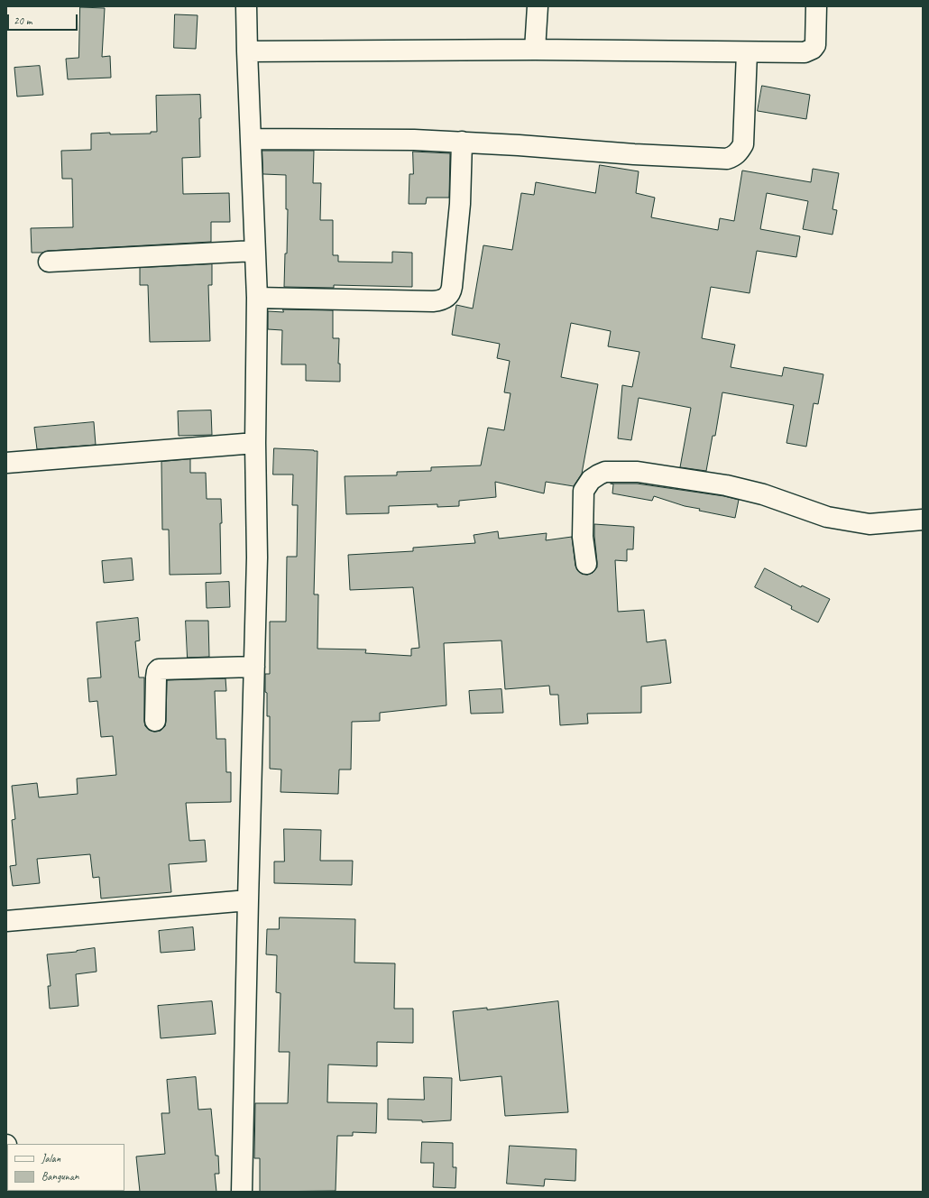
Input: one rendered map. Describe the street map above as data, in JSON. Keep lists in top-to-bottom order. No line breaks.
{"legend":["Jalan","Bangunan"],"scale_bar":"20 m"}
